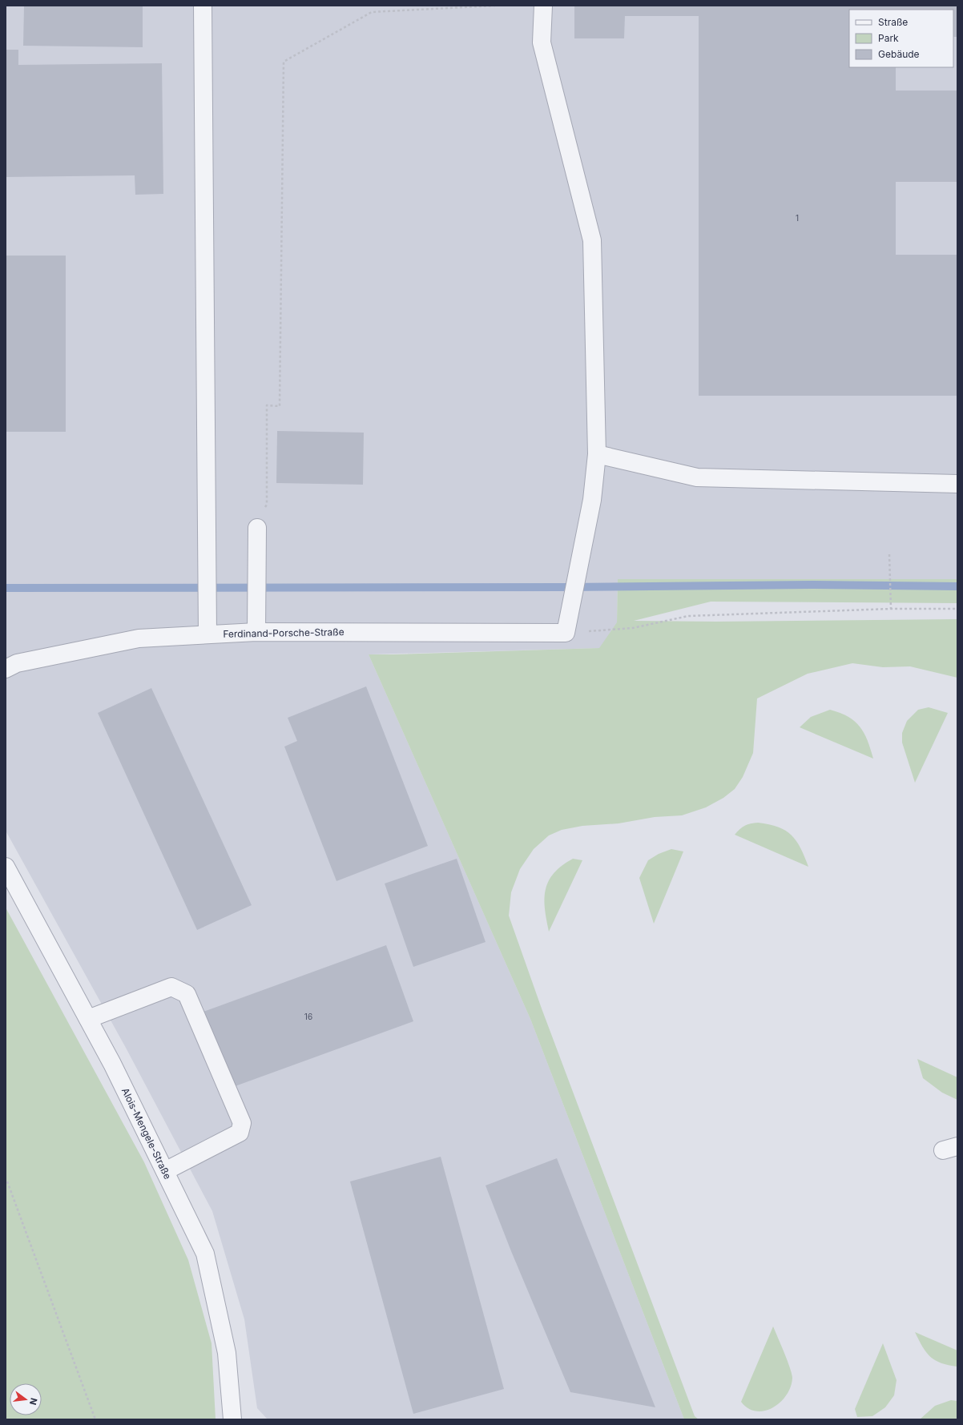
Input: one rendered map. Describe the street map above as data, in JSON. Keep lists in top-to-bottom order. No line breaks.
{"streets":{"street":["Ferdinand-Porsche-Straße","Alois-Mengele-Straße"]},"house_numbers":["1","16"],"legend":["Straße","Park","Gebäude"],"north":"right"}
